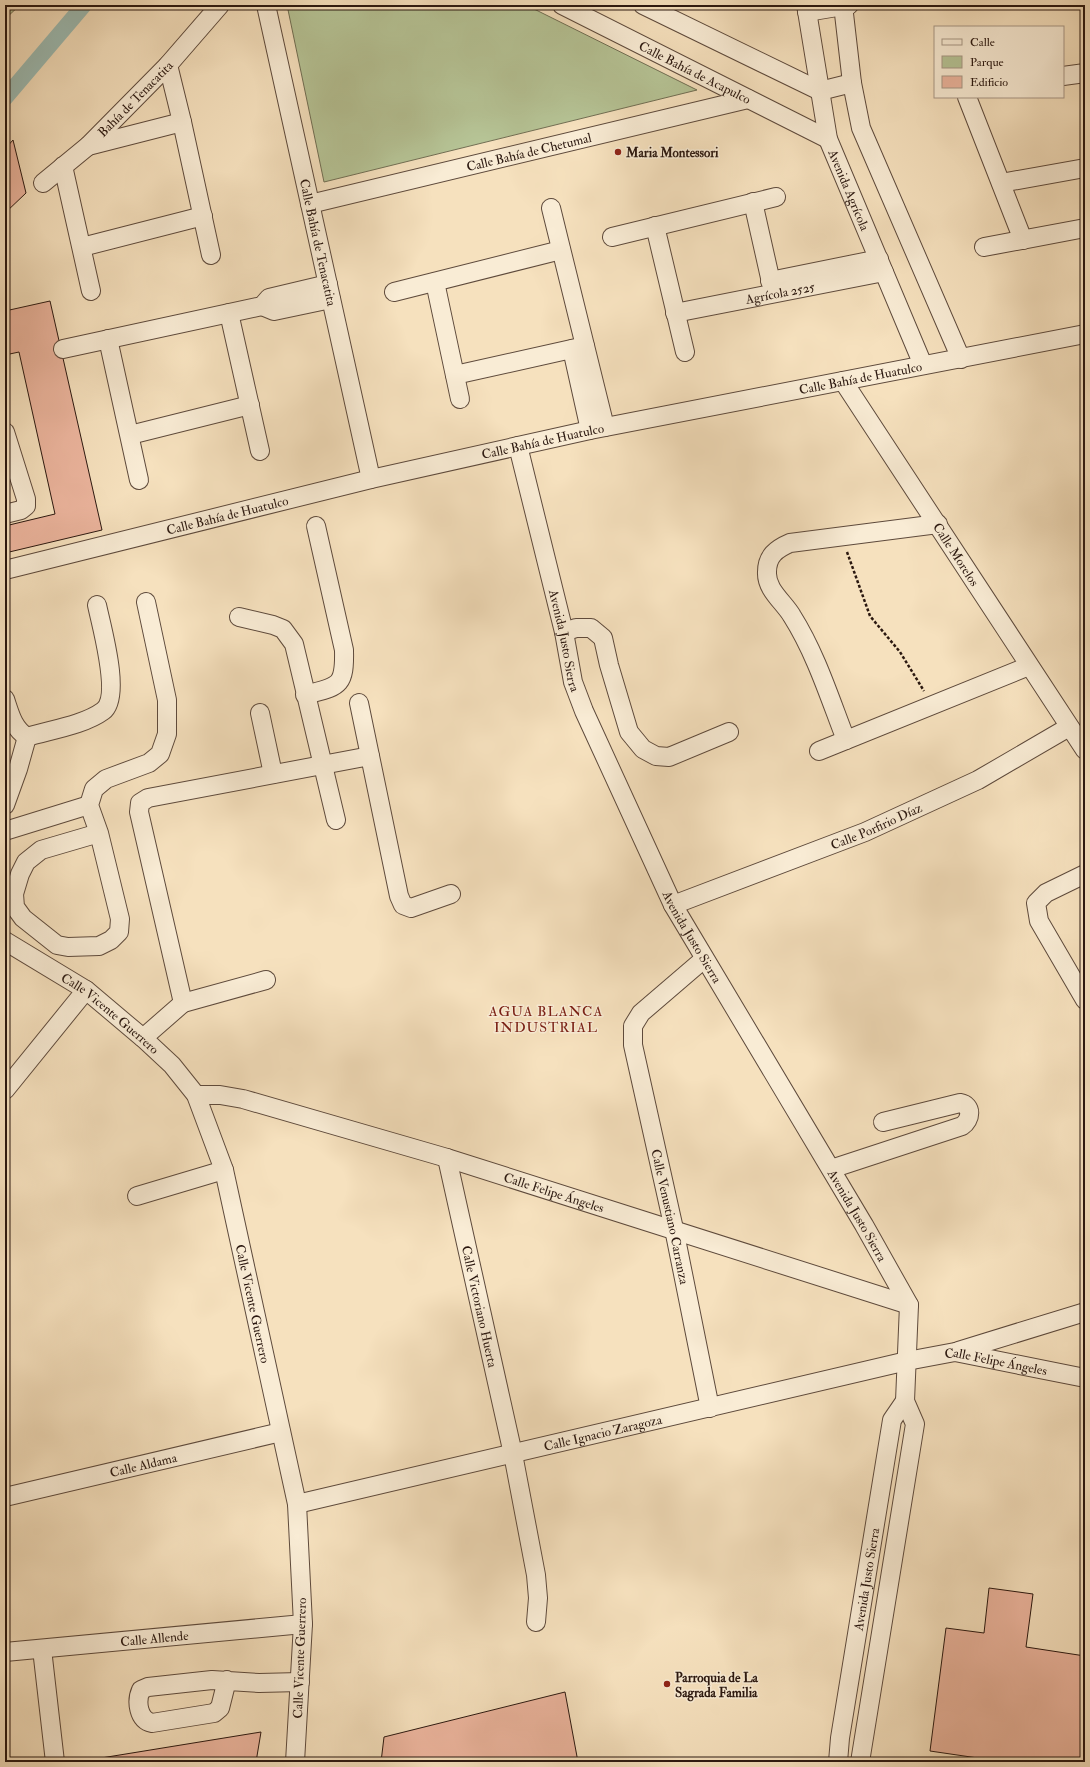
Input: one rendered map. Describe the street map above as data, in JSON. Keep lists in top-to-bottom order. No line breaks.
{"streets":{"street":["Calle Bahía de Acapulco","Bahía de Tenacatita","Calle Bahía de Chetumal","Avenida Agrícola","Calle Bahía de Tenacatita","Agrícola 2525","Calle Bahía de Huatulco","Calle Morelos","Avenida Justo Sierra","Calle Porfirio Díaz","Calle Vicente Guerrero","Calle Felipe Ángeles","Calle Venustiano Carranza","Calle Victoriano Huerta","Calle Ignacio Zaragoza","Calle Aldama","Calle Allende"]},"crossings":[["Calle Bahía de Acapulco","Calle Bahía de Chetumal"],["Calle Bahía de Acapulco","Avenida Agrícola"],["Calle Bahía de Chetumal","Calle Bahía de Tenacatita"],["Avenida Agrícola","Agrícola 2525"],["Avenida Agrícola","Calle Bahía de Huatulco"],["Calle Bahía de Tenacatita","Calle Bahía de Huatulco"],["Calle Bahía de Huatulco","Calle Morelos"],["Calle Bahía de Huatulco","Avenida Justo Sierra"],["Calle Morelos","Calle Porfirio Díaz"],["Avenida Justo Sierra","Calle Porfirio Díaz"],["Avenida Justo Sierra","Calle Felipe Ángeles"],["Avenida Justo Sierra","Calle Venustiano Carranza"],["Avenida Justo Sierra","Calle Ignacio Zaragoza"],["Calle Vicente Guerrero","Calle Felipe Ángeles"],["Calle Vicente Guerrero","Calle Ignacio Zaragoza"],["Calle Vicente Guerrero","Calle Aldama"],["Calle Vicente Guerrero","Calle Allende"],["Calle Felipe Ángeles","Calle Venustiano Carranza"],["Calle Felipe Ángeles","Calle Victoriano Huerta"],["Calle Felipe Ángeles","Calle Ignacio Zaragoza"],["Calle Venustiano Carranza","Calle Ignacio Zaragoza"],["Calle Victoriano Huerta","Calle Ignacio Zaragoza"]],"districts":["AGUA BLANCA INDUSTRIAL"],"places":["Maria Montessori","Parroquia de La Sagrada Familia"],"legend":["Calle","Parque","Edificio"]}
